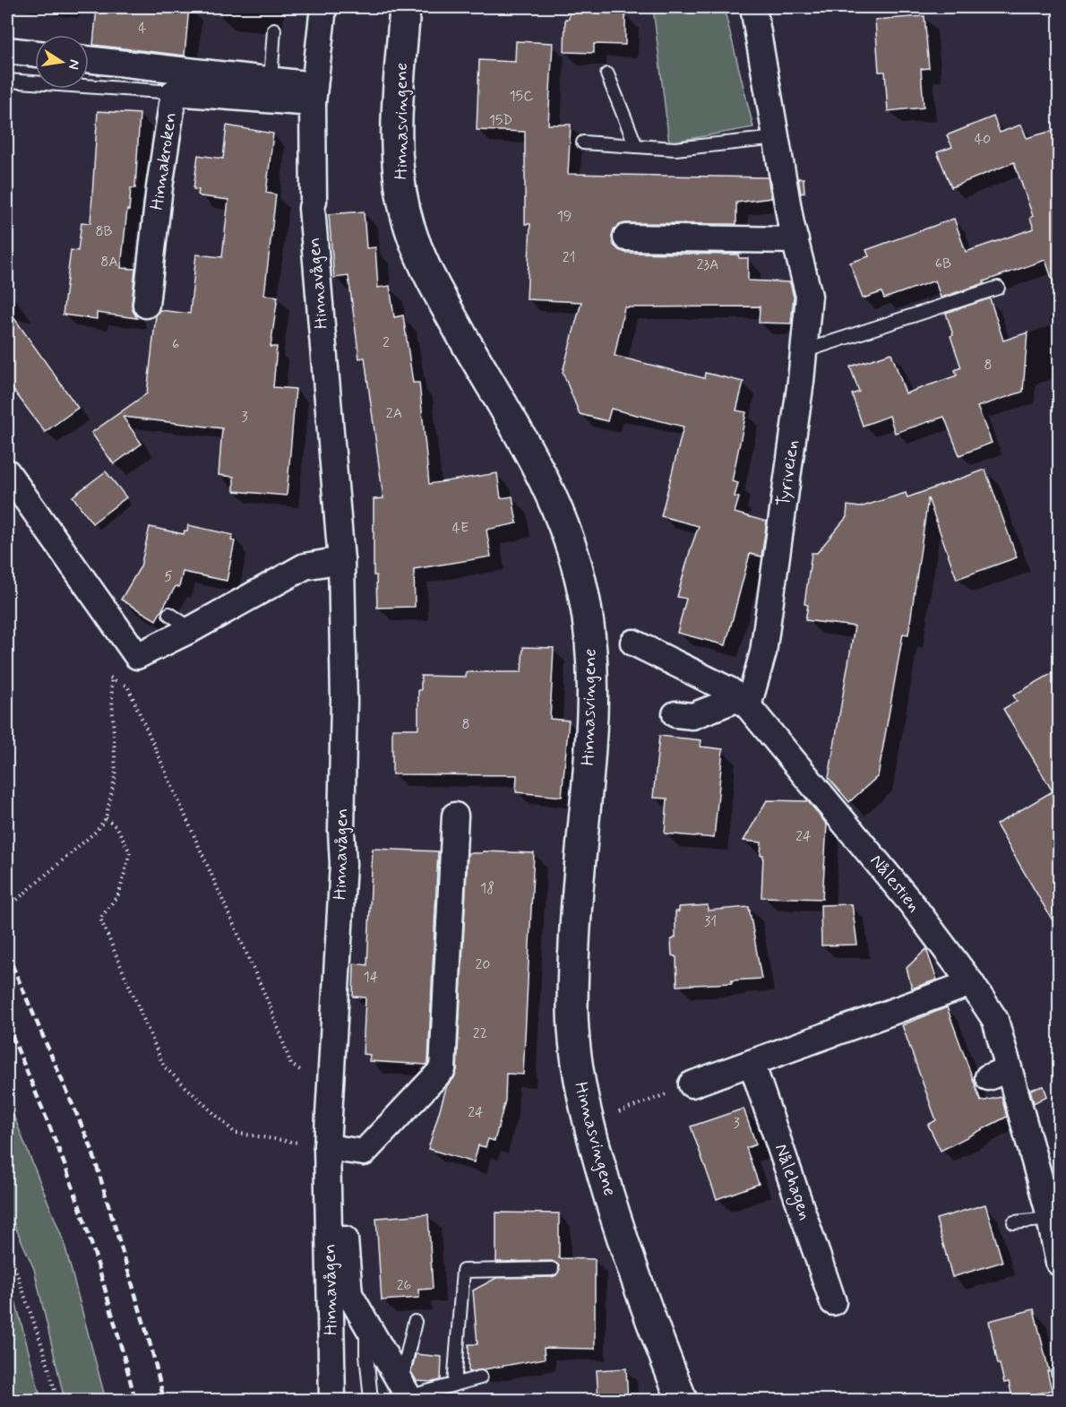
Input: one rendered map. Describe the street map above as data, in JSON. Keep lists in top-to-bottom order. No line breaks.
{"streets":{"main road":["Hinnasvingene"],"street":["Hinnakroken","Hinnavågen","Tyriveien","Nålestien","Nålehagen"]},"crossings":[["Hinnakroken","Hinnavågen"],["Tyriveien","Nålestien"]],"house_numbers":["4","15C","15D","40","19","8B","21","8A","6B","23A","2","6","8","2A","3","4E","5","8","24","18","31","20","14","22","24","3","26"],"north":"right"}
